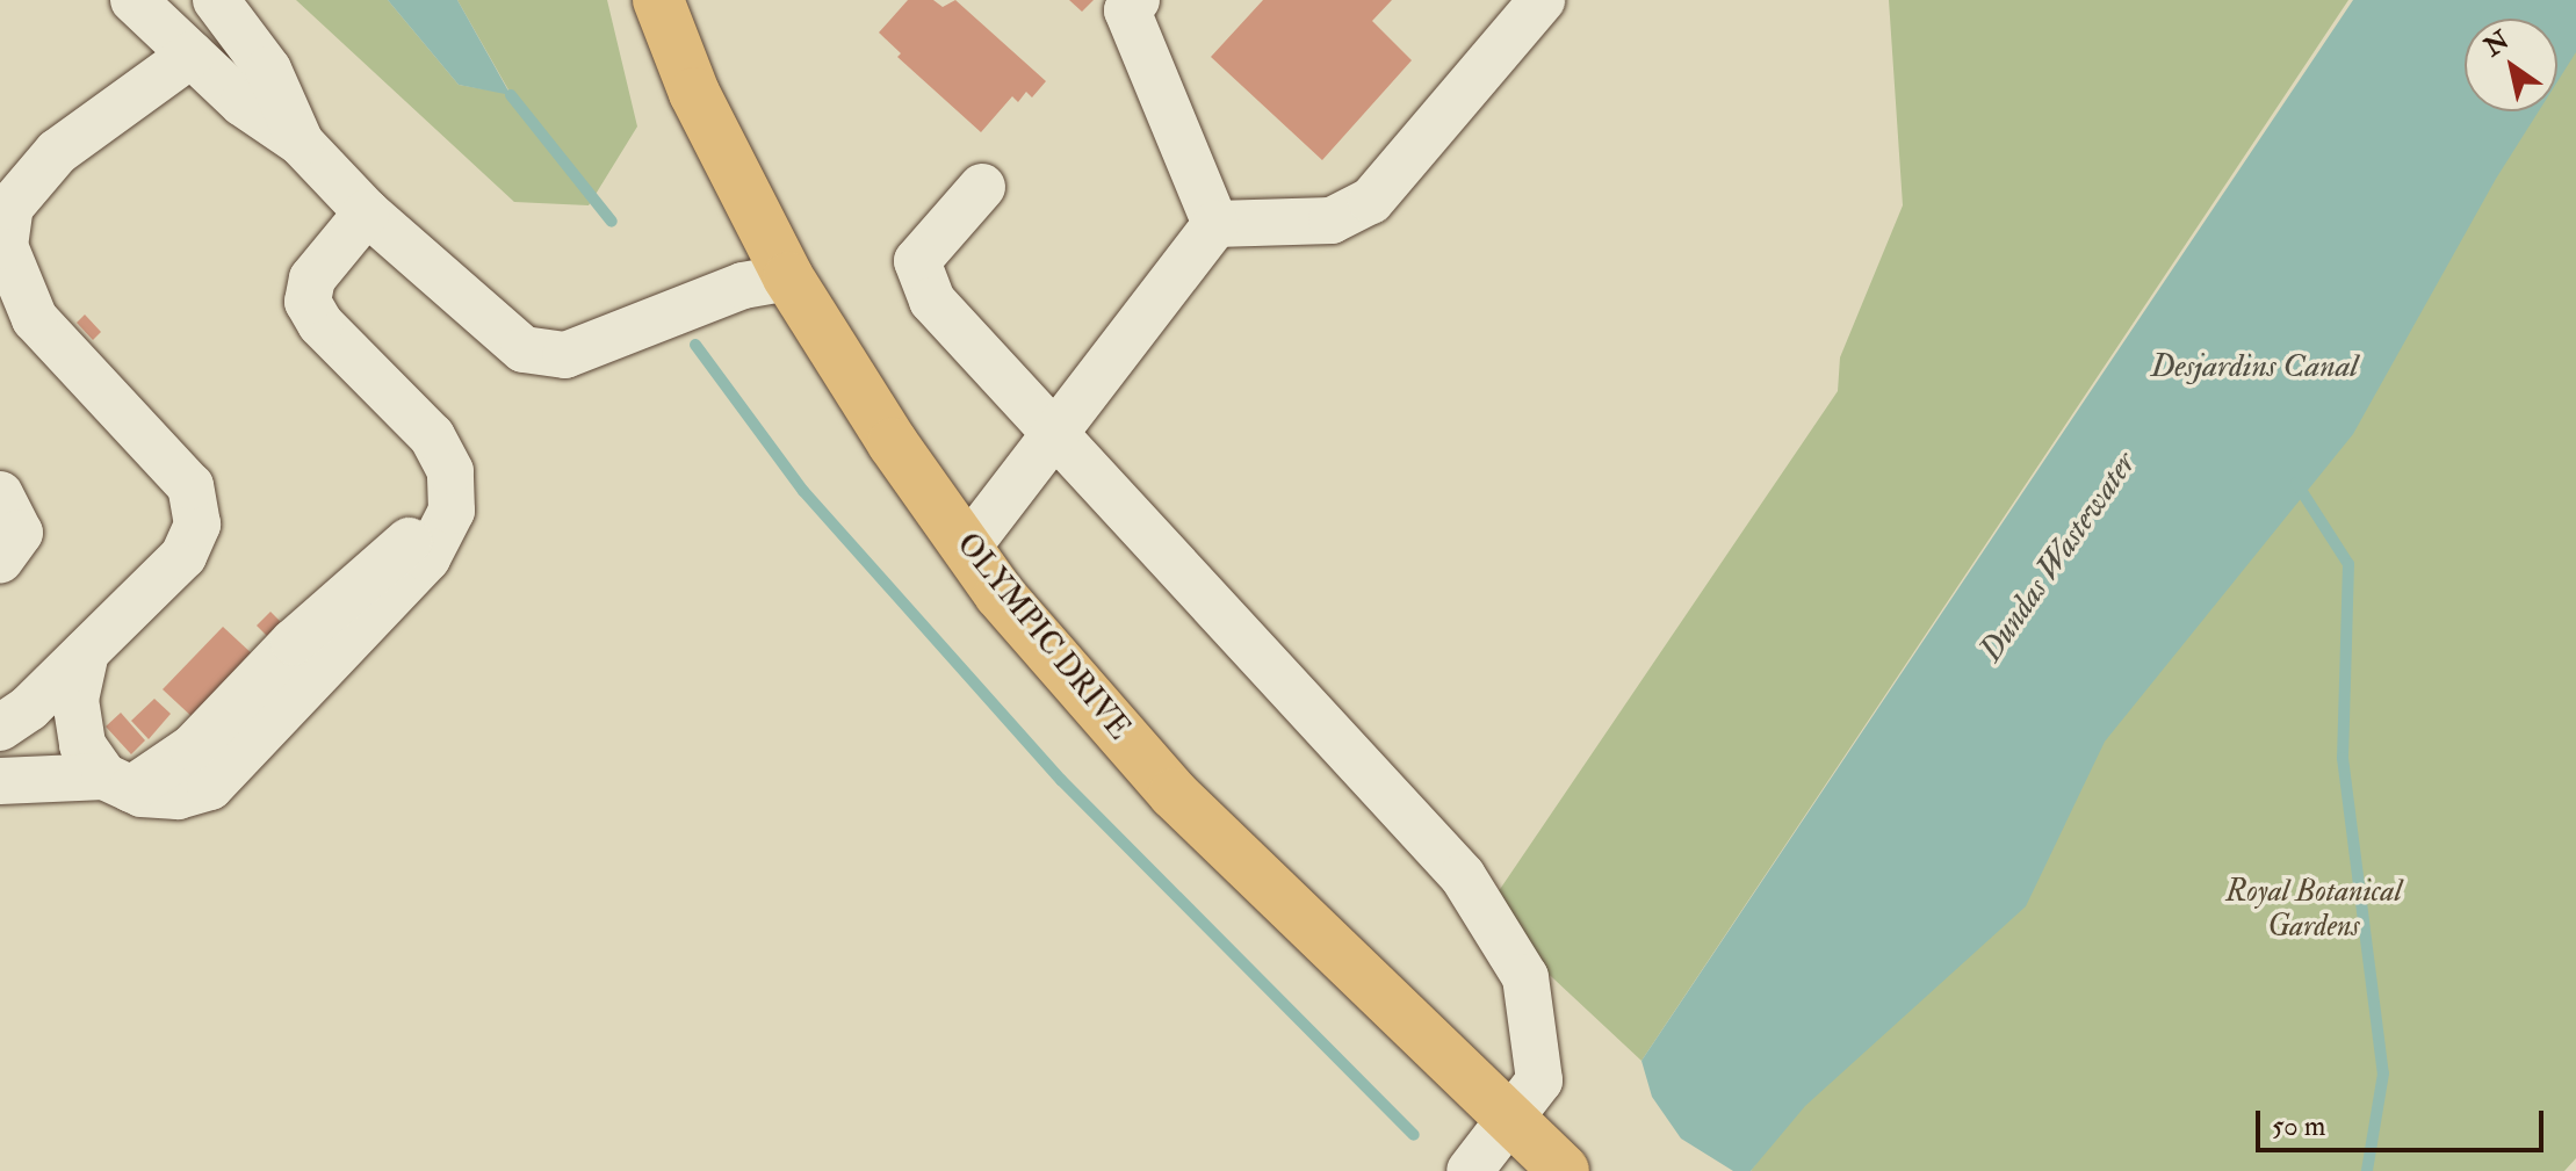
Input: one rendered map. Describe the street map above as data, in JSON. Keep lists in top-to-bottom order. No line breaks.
{"streets":{"main road":["OLYMPIC DRIVE"]},"water":["Desjardins Canal","Dundas Wastewater"],"parks":["Royal Botanical Gardens"],"scale_bar":"50 m","north":"top left"}
